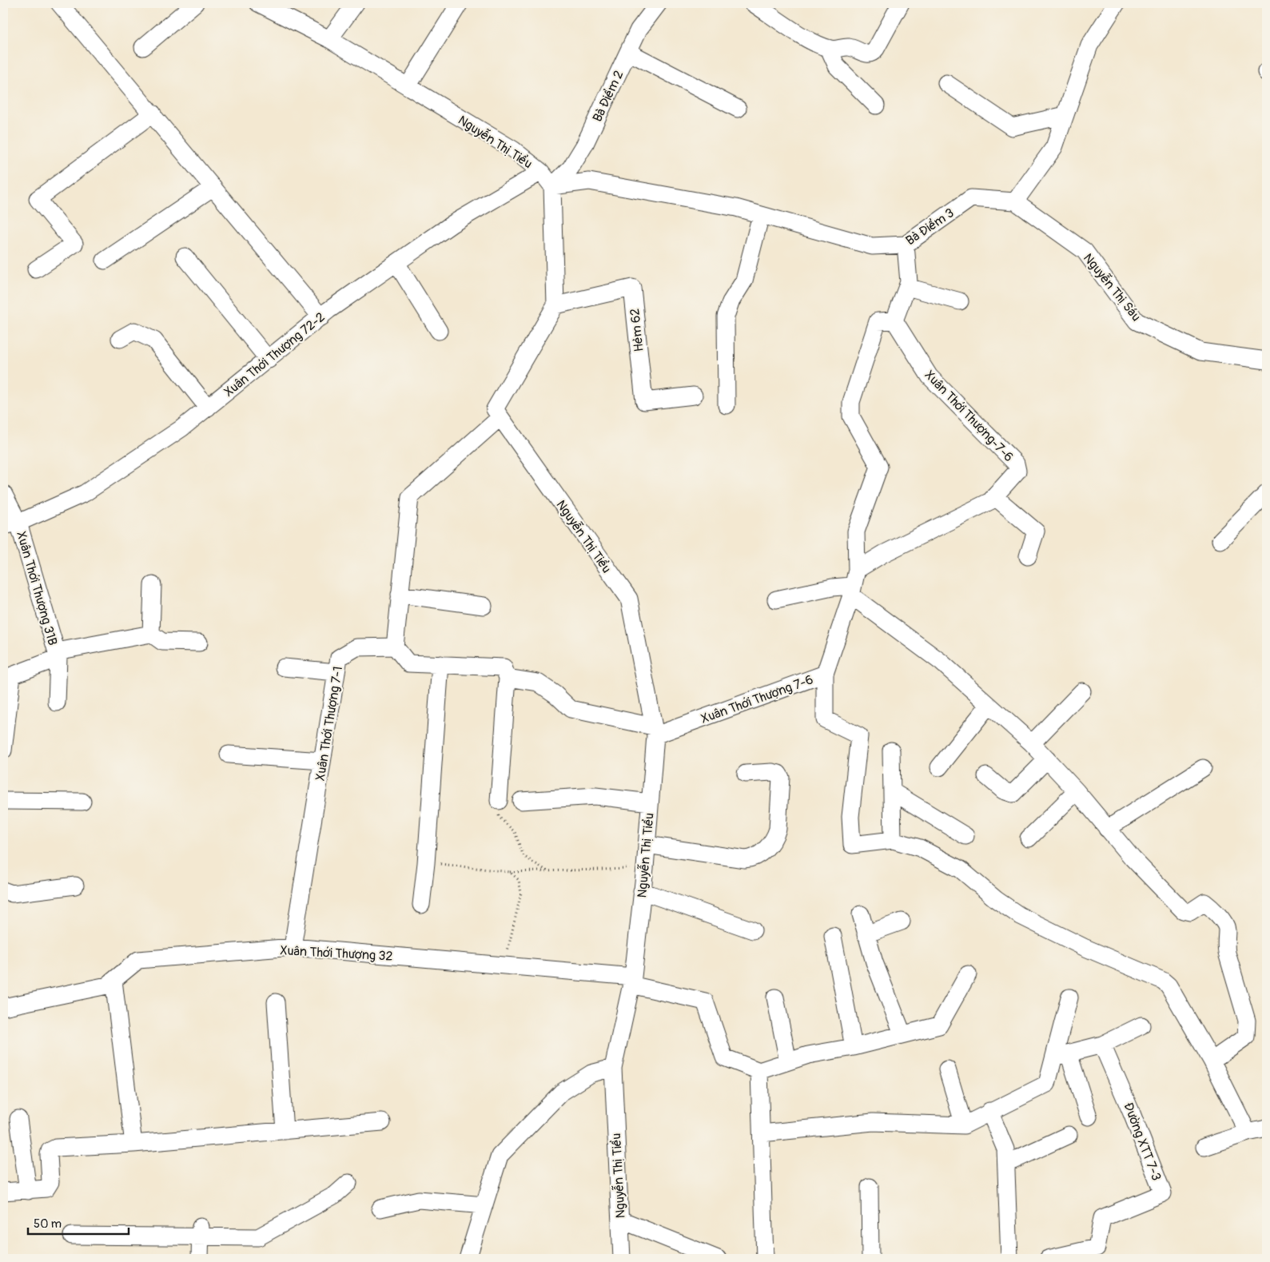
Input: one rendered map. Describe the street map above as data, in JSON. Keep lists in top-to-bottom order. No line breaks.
{"streets":{"street":["Bà Điểm 2","Nguyễn Thị Tiểu","Bà Điểm 3","Nguyễn Thị Sáu","Hẻm 62","Xuân Thới Thượng 72-2","Xuân Thới Thượng-7-6","Xuân Thới Thượng 31B","Xuân Thới Thượng 7-6","Xuân Thới Thượng 7-1","Xuân Thới Thượng 32","Đường XTT 7-3"]},"crossings":[["Bà Điểm 2","Nguyễn Thị Tiểu"],["Bà Điểm 2","Bà Điểm 3"],["Nguyễn Thị Tiểu","Bà Điểm 3"],["Nguyễn Thị Tiểu","Xuân Thới Thượng 72-2"],["Nguyễn Thị Tiểu","Xuân Thới Thượng 7-6"],["Nguyễn Thị Tiểu","Xuân Thới Thượng 32"],["Bà Điểm 3","Nguyễn Thị Sáu"],["Xuân Thới Thượng 72-2","Xuân Thới Thượng 31B"],["Xuân Thới Thượng-7-6","Xuân Thới Thượng 7-6"],["Xuân Thới Thượng 7-1","Xuân Thới Thượng 32"]],"scale_bar":"50 m"}
